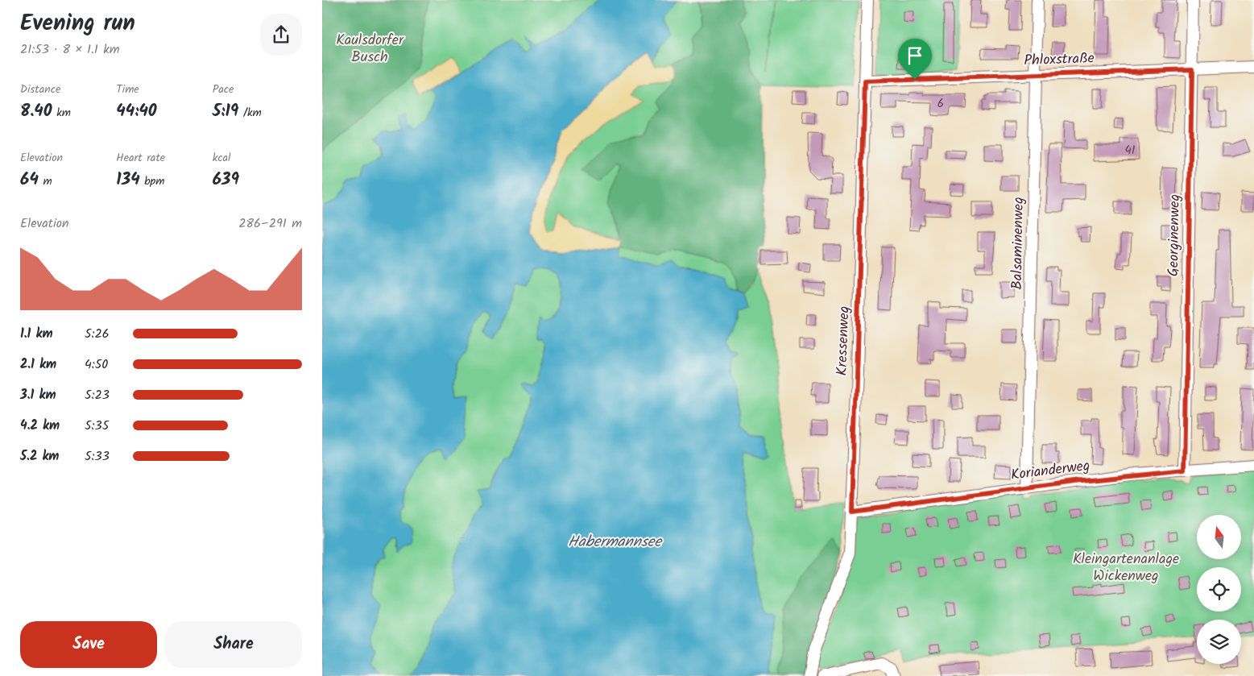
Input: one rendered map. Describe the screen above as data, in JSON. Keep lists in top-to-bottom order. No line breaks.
{"streets":{"street":["Phloxstraße","Georginenweg","Balsaminenweg","Kressenweg","Korianderweg"]},"crossings":[["Phloxstraße","Georginenweg"],["Phloxstraße","Balsaminenweg"],["Phloxstraße","Kressenweg"],["Georginenweg","Korianderweg"],["Balsaminenweg","Korianderweg"],["Kressenweg","Korianderweg"]],"water":["Habermannsee"],"parks":["Kaulsdorfer Busch","Kleingartenanlage Wickenweg"],"house_numbers":["6","41"],"north":"top","page":{"heading":["Evening run","21:53 · 8 × 1.1 km"],"stats":[["Distance","8.40 km"],["Time","44:40"],["Pace","5:19 /km"],["Elevation","64 m"],["Heart rate","134 bpm"],["kcal","639"]],"chart":["Elevation","286–291 m"],"list":[{"name":"1.1 km","note":"5:26"},{"name":"2.1 km","note":"4:50"},{"name":"3.1 km","note":"5:23"},{"name":"4.2 km","note":"5:35"},{"name":"5.2 km","note":"5:33"}],"buttons":["Save","Share"]}}
